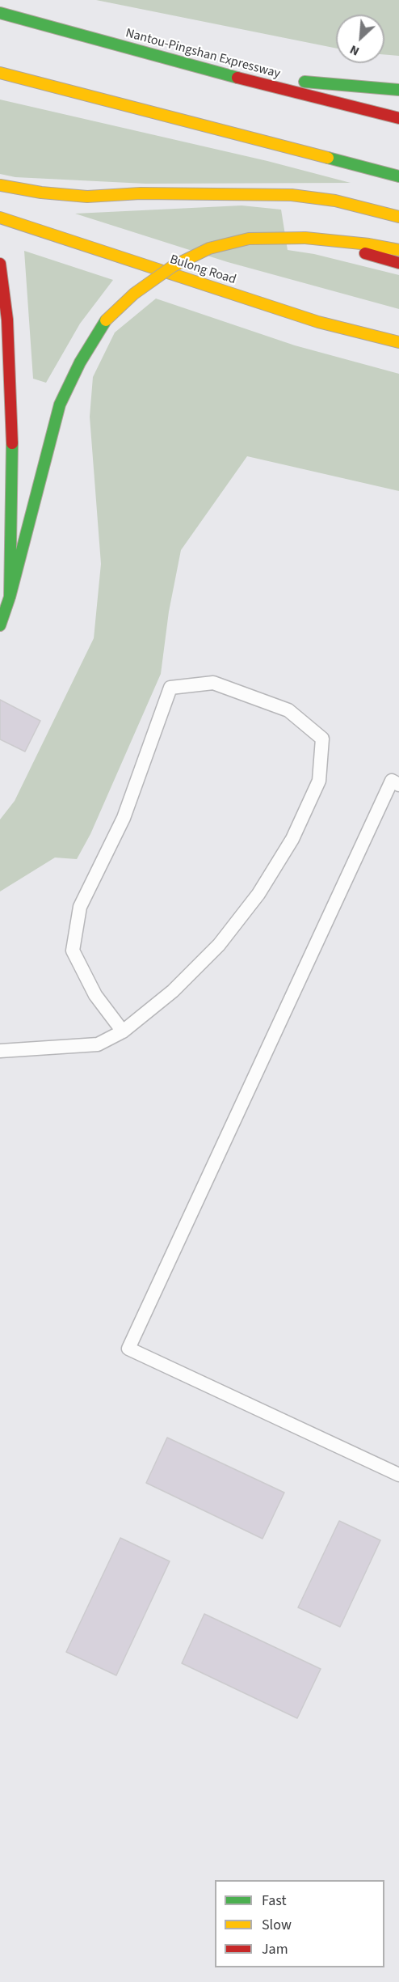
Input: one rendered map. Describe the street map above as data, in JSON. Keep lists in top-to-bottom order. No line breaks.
{"streets":{"main road":["Nantou-Pingshan Expressway","Bulong Road"]},"legend":["Fast","Slow","Jam"],"north":"bottom left"}
